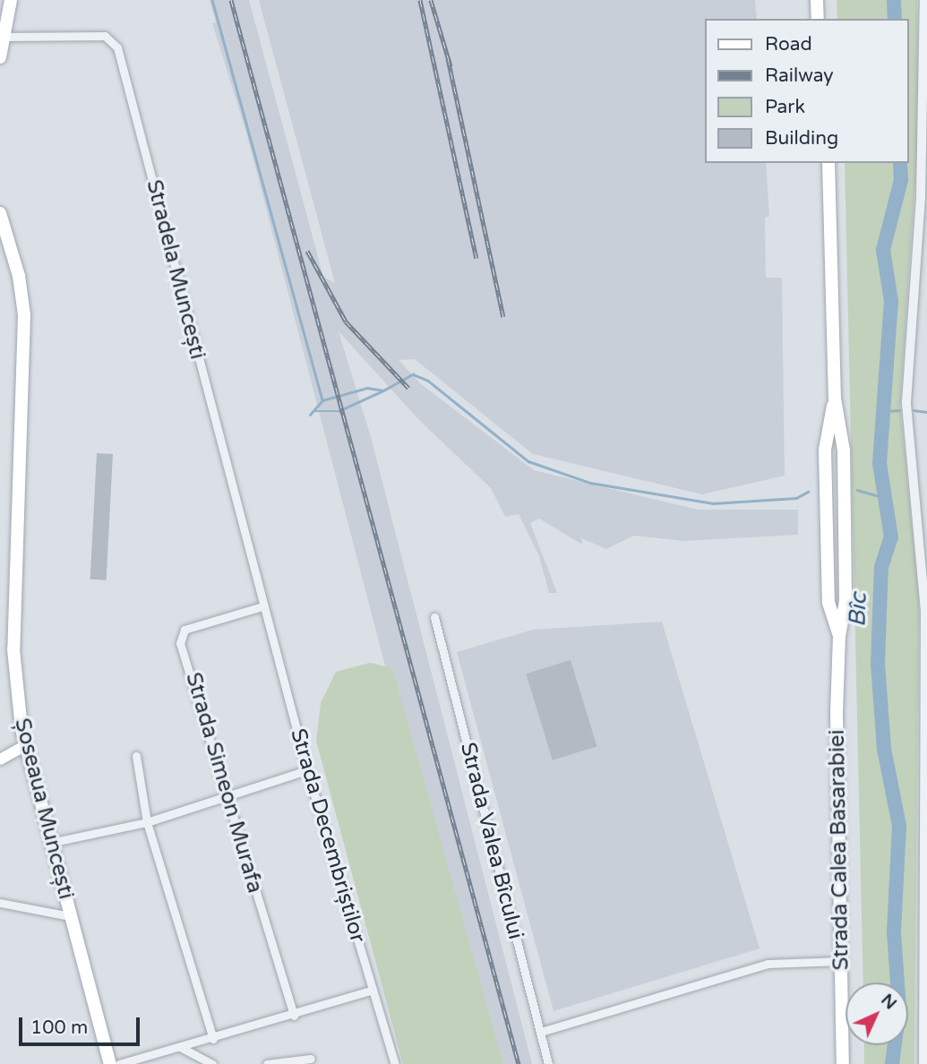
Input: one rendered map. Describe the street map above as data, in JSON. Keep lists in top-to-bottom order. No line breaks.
{"streets":{"main road":["Șoseaua Muncești","Strada Calea Basarabiei"],"street":["Stradela Muncești","Strada Simeon Murafa","Strada Decembriștilor","Strada Valea Bîcului"]},"crossings":[["Stradela Muncești","Strada Simeon Murafa"],["Stradela Muncești","Strada Decembriștilor"],["Strada Simeon Murafa","Strada Decembriștilor"]],"water":["Bîc"],"legend":["Road","Railway","Park","Building"],"scale_bar":"100 m","north":"top right"}
